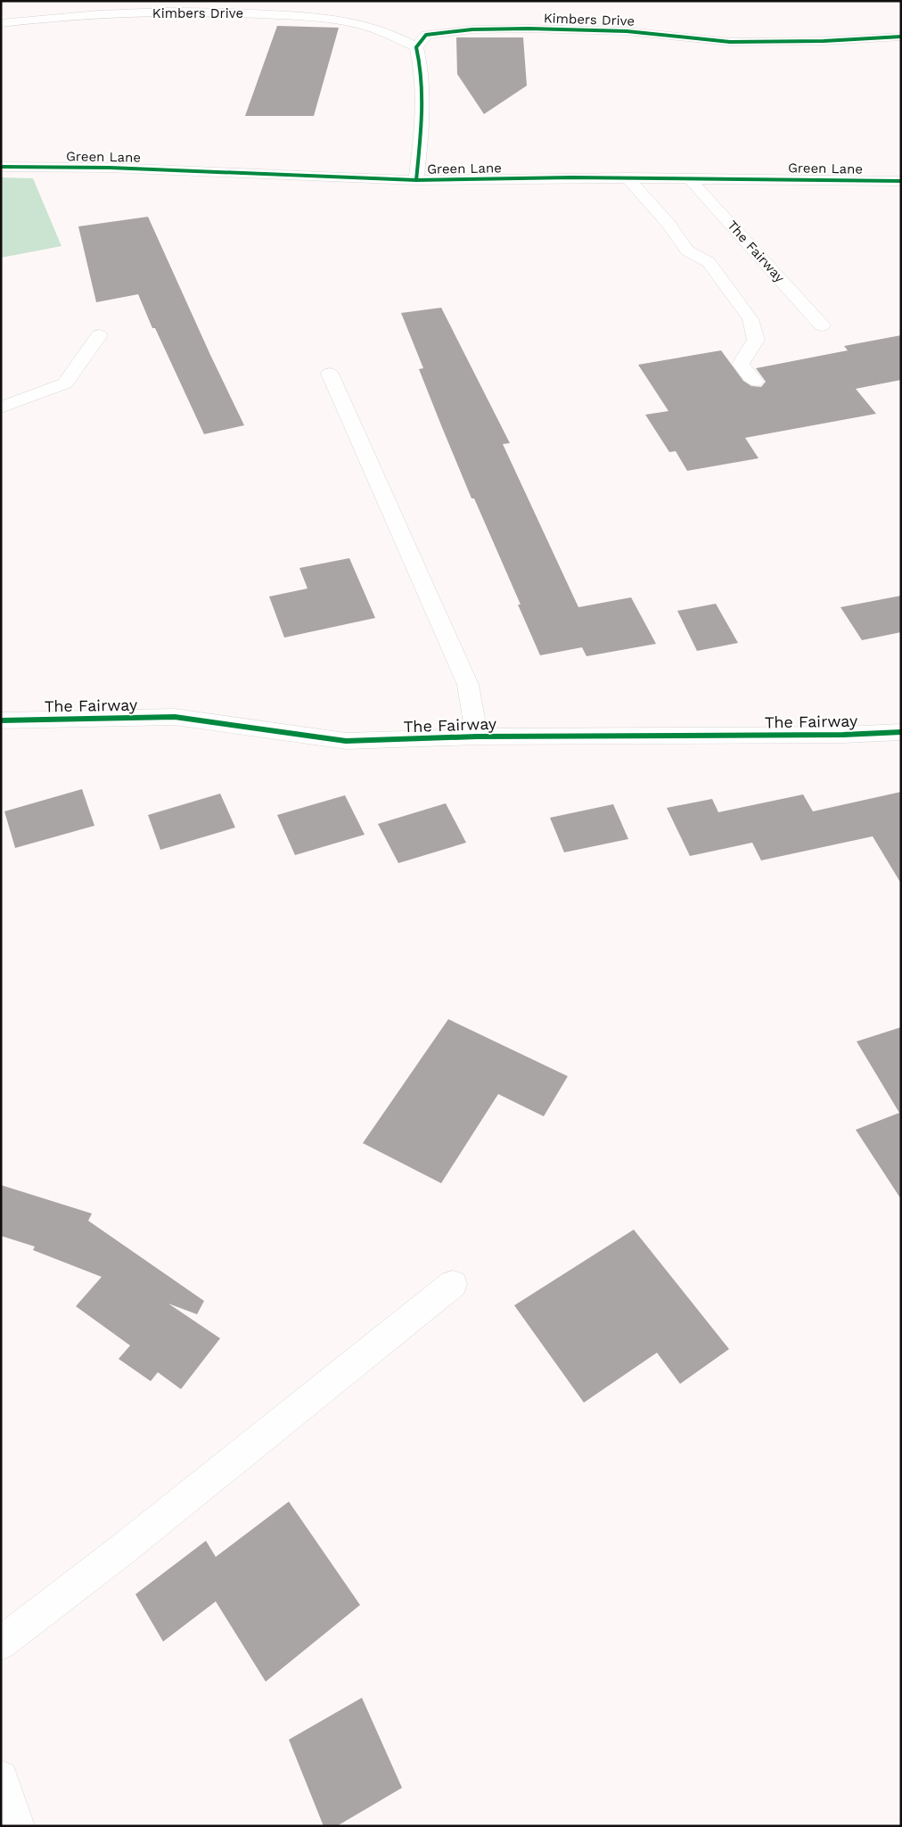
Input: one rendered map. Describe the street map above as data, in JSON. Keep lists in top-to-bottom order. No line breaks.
{"streets":{"street":["Kimbers Drive","Green Lane","The Fairway"]},"crossings":[["Green Lane","The Fairway"]]}
